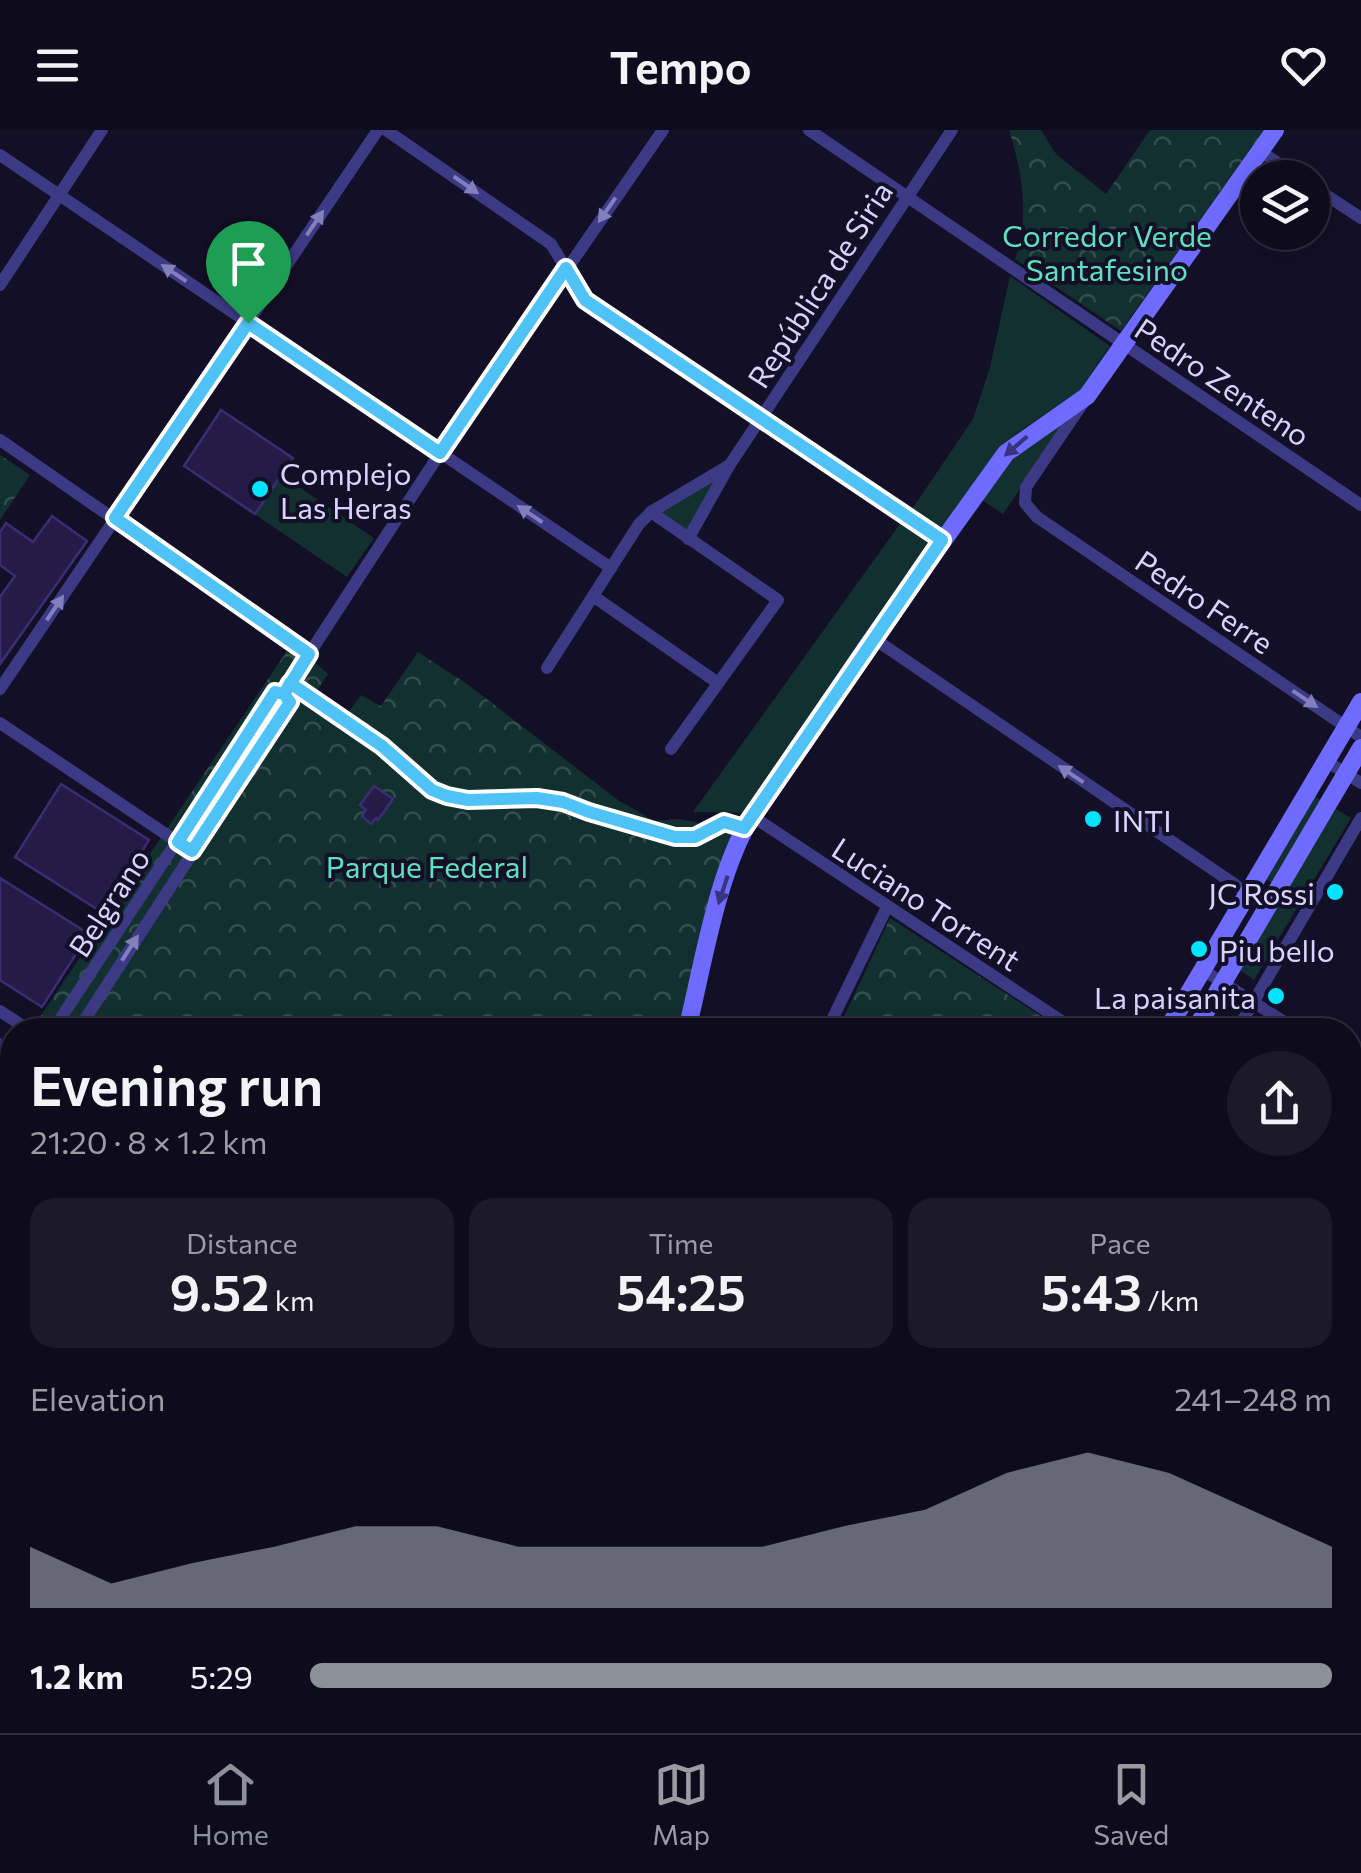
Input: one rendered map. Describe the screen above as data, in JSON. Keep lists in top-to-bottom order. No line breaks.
{"streets":{"street":["República de Siria","Pedro Zenteno","Pedro Ferre","Belgrano","Luciano Torrent"]},"crossings":[["República de Siria","Pedro Zenteno"]],"one_way":["Pedro Ferre"],"parks":["Corredor Verde Santafesino","Parque Federal"],"places":["Complejo Las Heras","INTI","JC Rossi","Piu bello","La paisanita"],"page":{"header":"Tempo","heading":["Evening run","21:20 · 8 × 1.2 km"],"stats":[["Distance","9.52 km"],["Time","54:25"],["Pace","5:43 /km"]],"chart":["Elevation","241–248 m"],"list":[{"name":"1.2 km","note":"5:29"}],"tabs":["Home","Map","Saved"]}}
